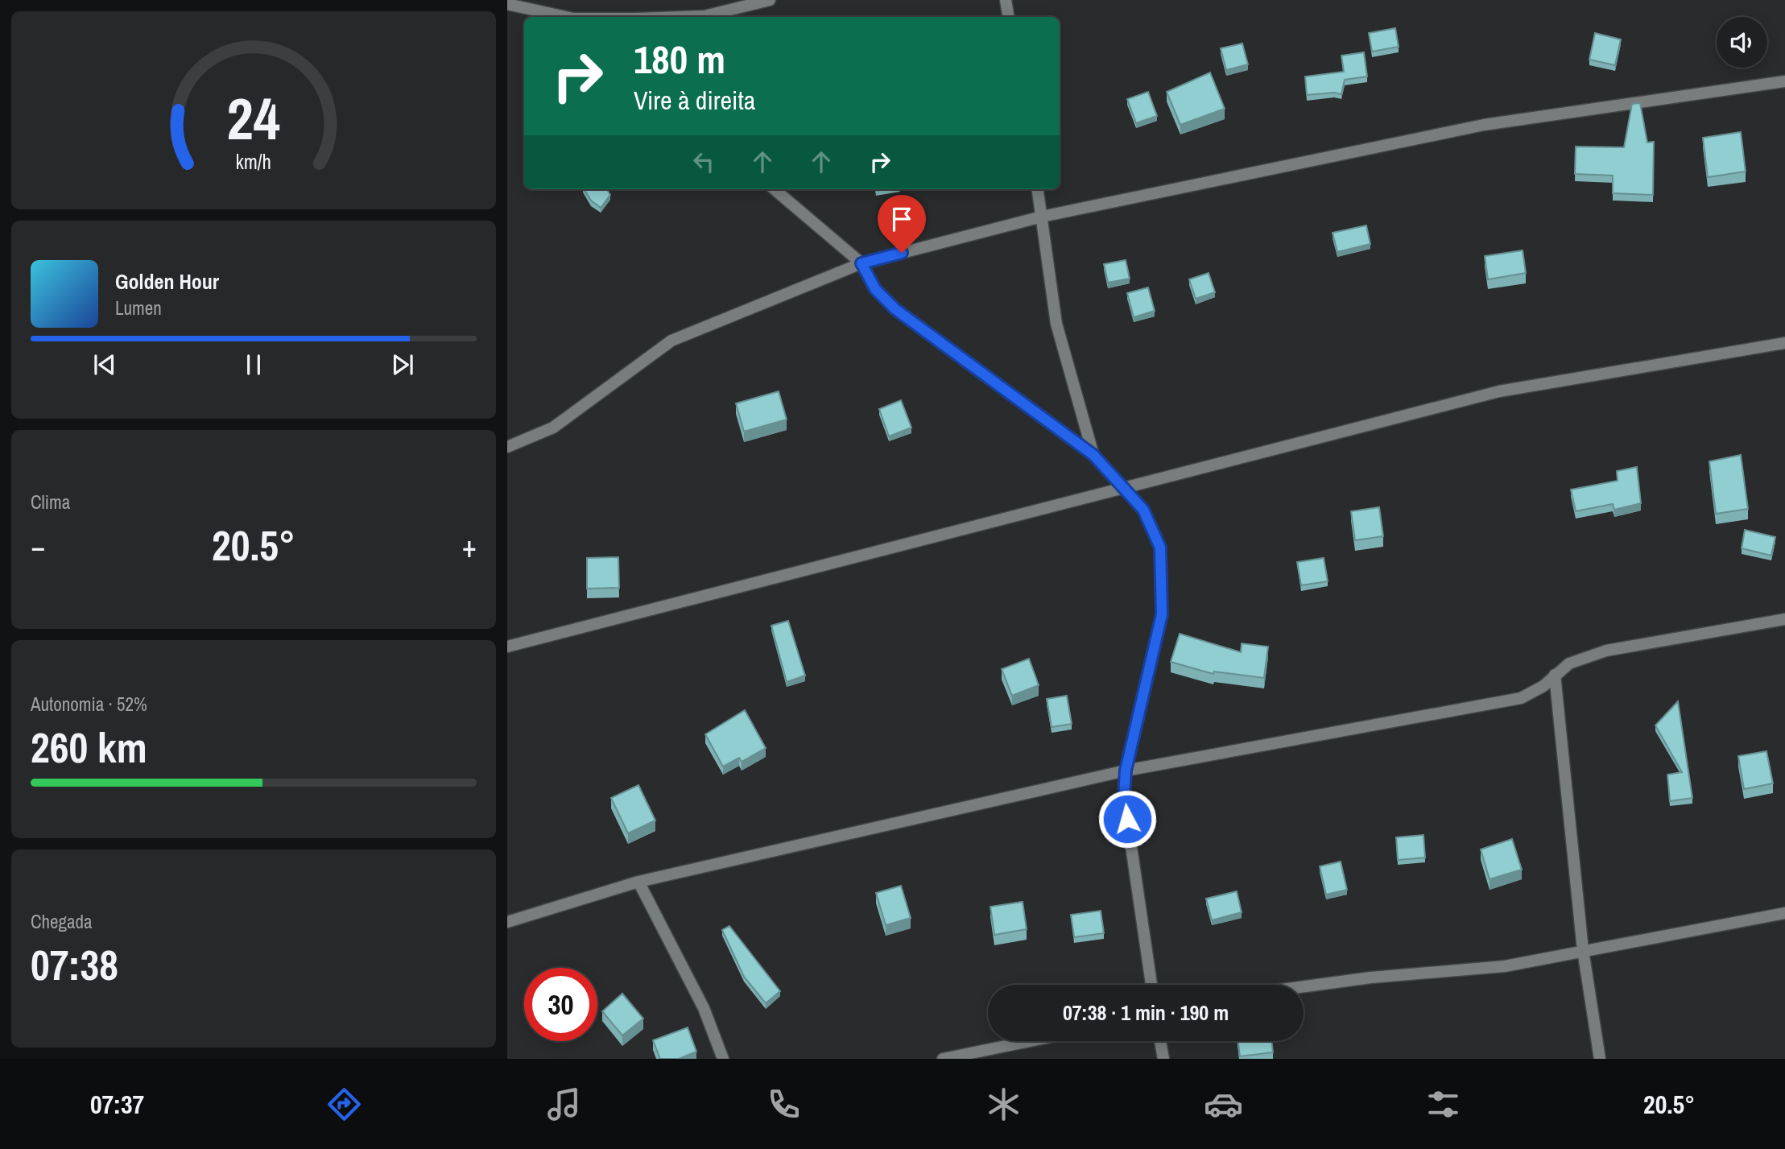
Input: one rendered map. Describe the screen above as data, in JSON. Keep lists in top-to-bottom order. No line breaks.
{"page":{"turn":["180 m","Vire à direita"],"song":["Golden Hour","Lumen"],"tile":["Clima",["Autonomia · 52%","260 km"],["Chegada","07:38"]],"heat":["−","20.5°","+"],"limit":"30","trip":"07:38 · 1 min · 190 m","tabs":["07:37","20.5°"],"gauge":["24","km/h"]}}
